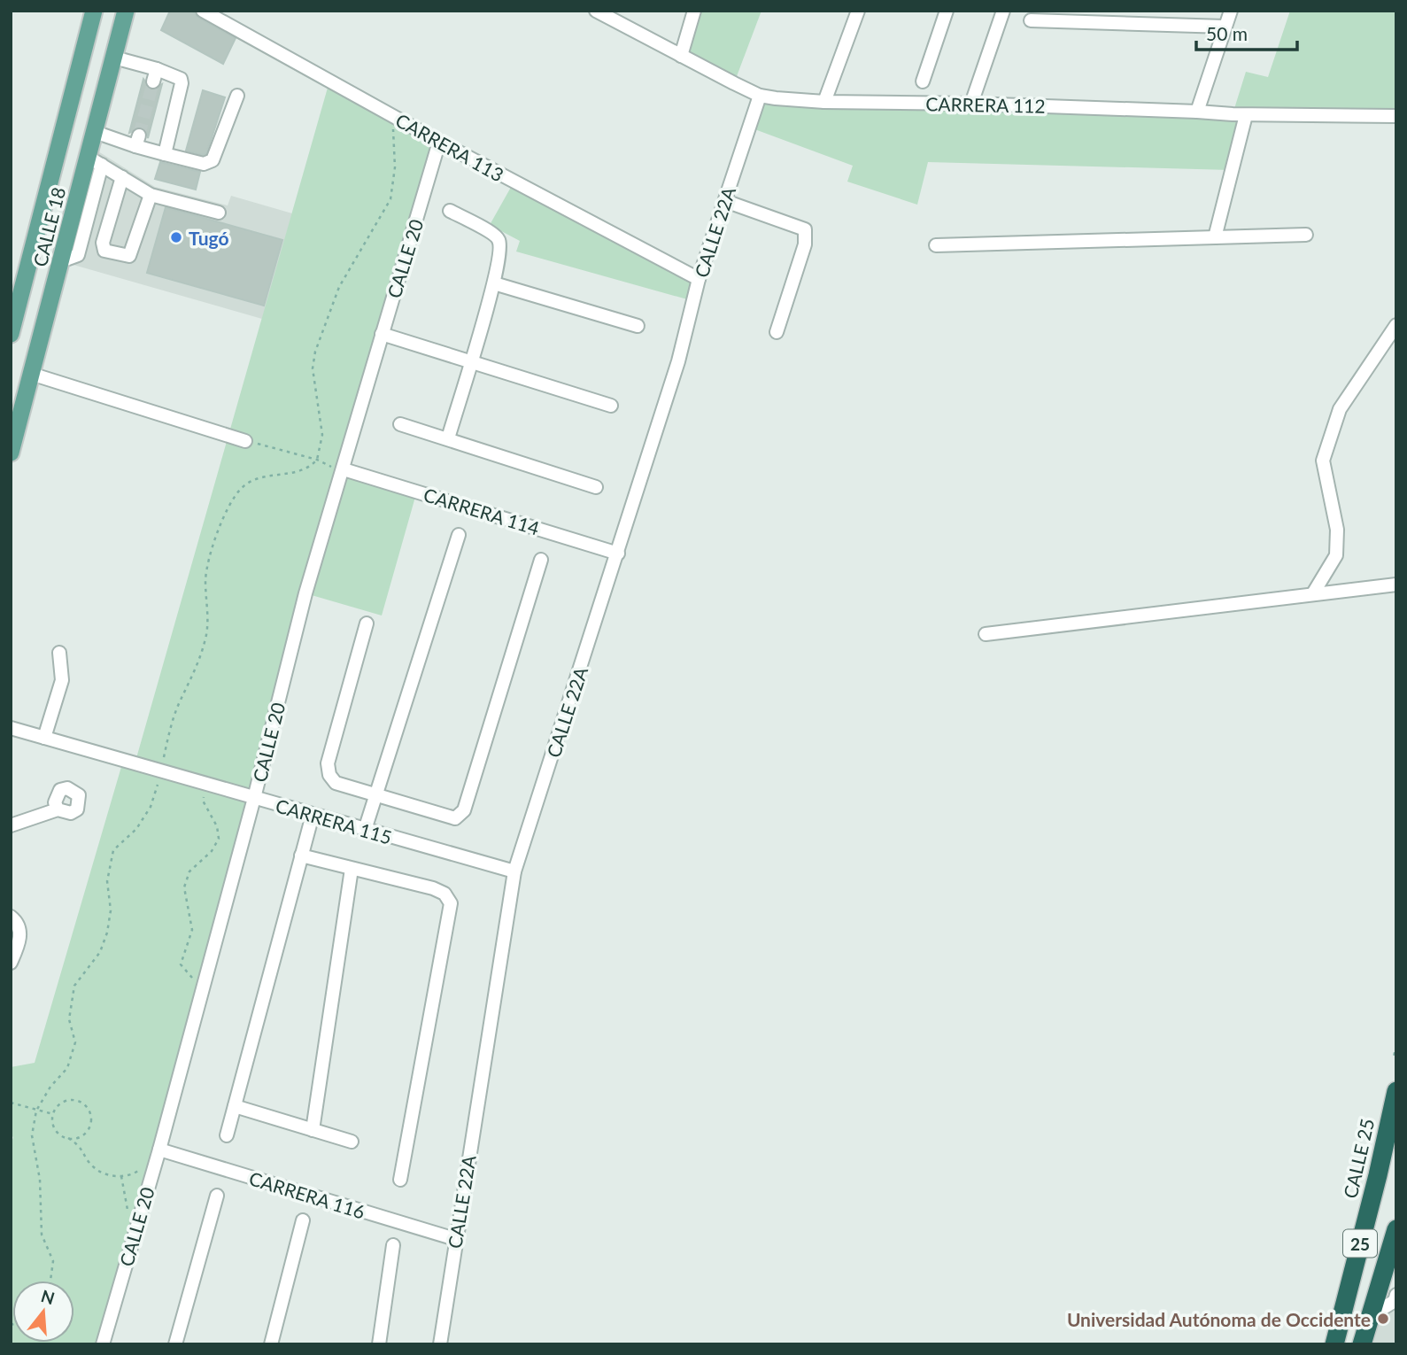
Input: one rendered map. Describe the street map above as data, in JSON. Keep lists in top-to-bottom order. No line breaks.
{"streets":{"highway":["CALLE 25","25"],"main road":["CALLE 18"],"street":["CARRERA 112","CARRERA 113","CALLE 22A","CALLE 20","CARRERA 114","CARRERA 115","CARRERA 116"]},"crossings":[["CARRERA 112","CALLE 22A"],["CARRERA 113","CALLE 22A"],["CARRERA 113","CALLE 20"],["CALLE 22A","CARRERA 114"],["CALLE 22A","CARRERA 115"],["CALLE 22A","CARRERA 116"],["CALLE 20","CARRERA 114"],["CALLE 20","CARRERA 115"],["CALLE 20","CARRERA 116"]],"places":["Tugó","Universidad Autónoma de Occidente"],"scale_bar":"50 m","north":"top"}
